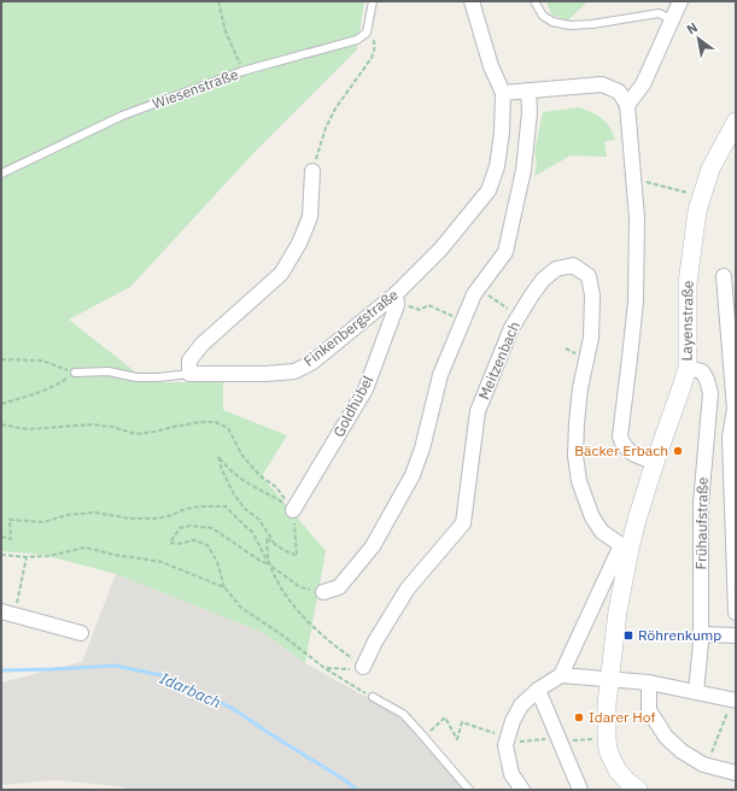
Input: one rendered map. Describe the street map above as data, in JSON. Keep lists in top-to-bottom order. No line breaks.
{"streets":{"street":["Layenstraße","Finkenbergstraße","Meitzenbach","Goldhübel","Frühaufstraße"],"lane":["Wiesenstraße"]},"crossings":[["Layenstraße","Meitzenbach"],["Layenstraße","Frühaufstraße"],["Finkenbergstraße","Goldhübel"]],"water":["Idarbach"],"places":{"other":["Bäcker Erbach","Idarer Hof"],"transit":["Röhrenkump"]},"north":"top left"}
